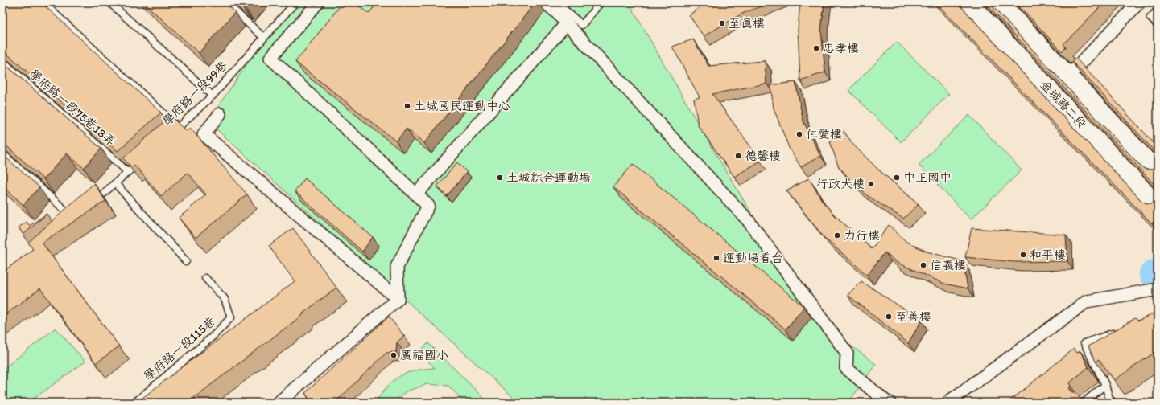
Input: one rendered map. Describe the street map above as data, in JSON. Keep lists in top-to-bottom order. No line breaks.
{"streets":{"main road":["金城路二段"],"lane":["學府路一段99巷","學府路一段75巷18弄","學府路一段115巷"]},"places":["至真樓","忠孝樓","土城國民運動中心","仁愛樓","德馨樓","土城綜合運動場","中正國中","行政大樓","力行樓","和平樓","運動場看台","信義樓","至善樓","廣福國小"]}
